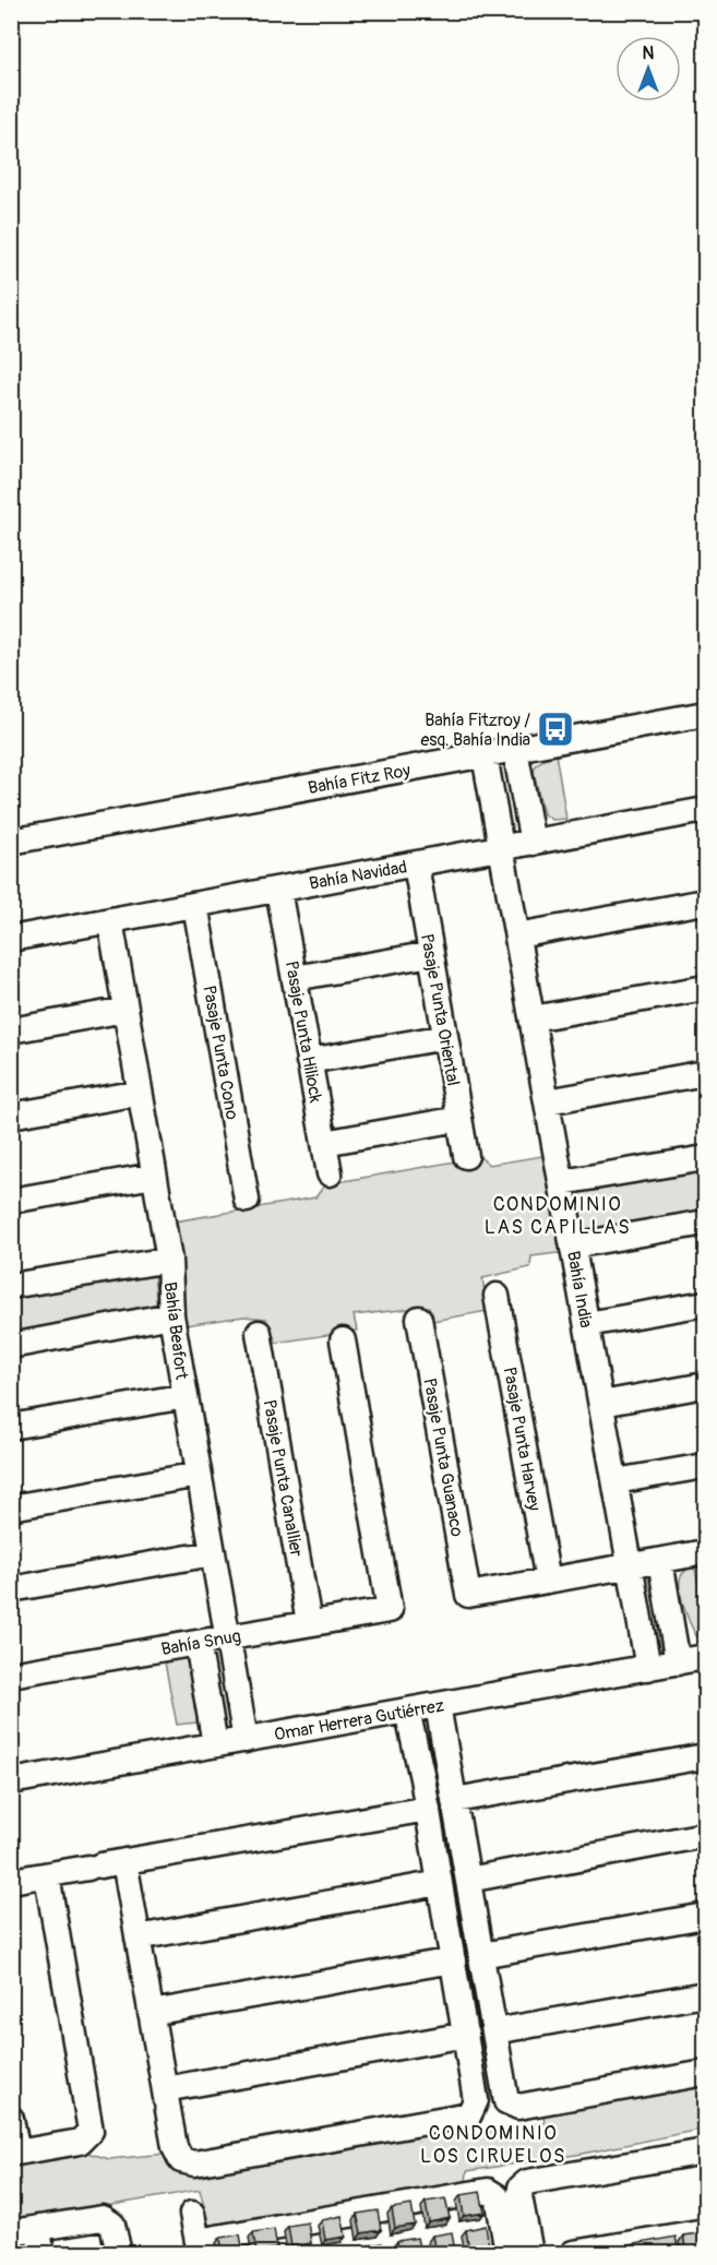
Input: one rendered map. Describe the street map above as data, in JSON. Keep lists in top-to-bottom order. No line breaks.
{"streets":{"street":["Bahía Fitz Roy","Bahía Navidad","Pasaje Punta Oriental","Pasaje Punta Hiliock","Pasaje Punta Cono","Bahía India","Bahía Beafort","Pasaje Punta Harvey","Pasaje Punta Guanaco","Pasaje Punta Canallier","Bahía Snug","Omar Herrera Gutiérrez"]},"crossings":[["Bahía Fitz Roy","Bahía India"],["Bahía Navidad","Pasaje Punta Oriental"],["Bahía Navidad","Pasaje Punta Hiliock"],["Bahía Navidad","Pasaje Punta Cono"],["Bahía Navidad","Bahía India"],["Bahía Navidad","Bahía Beafort"],["Bahía India","Omar Herrera Gutiérrez"],["Bahía Beafort","Bahía Snug"],["Bahía Beafort","Omar Herrera Gutiérrez"],["Pasaje Punta Harvey","Pasaje Punta Guanaco"],["Pasaje Punta Canallier","Bahía Snug"]],"districts":["CONDOMINIO LAS CAPILLAS","CONDOMINIO LOS CIRUELOS"],"places":{"bus stop":["Bahía Fitzroy / esq. Bahía India"]},"north":"top"}
